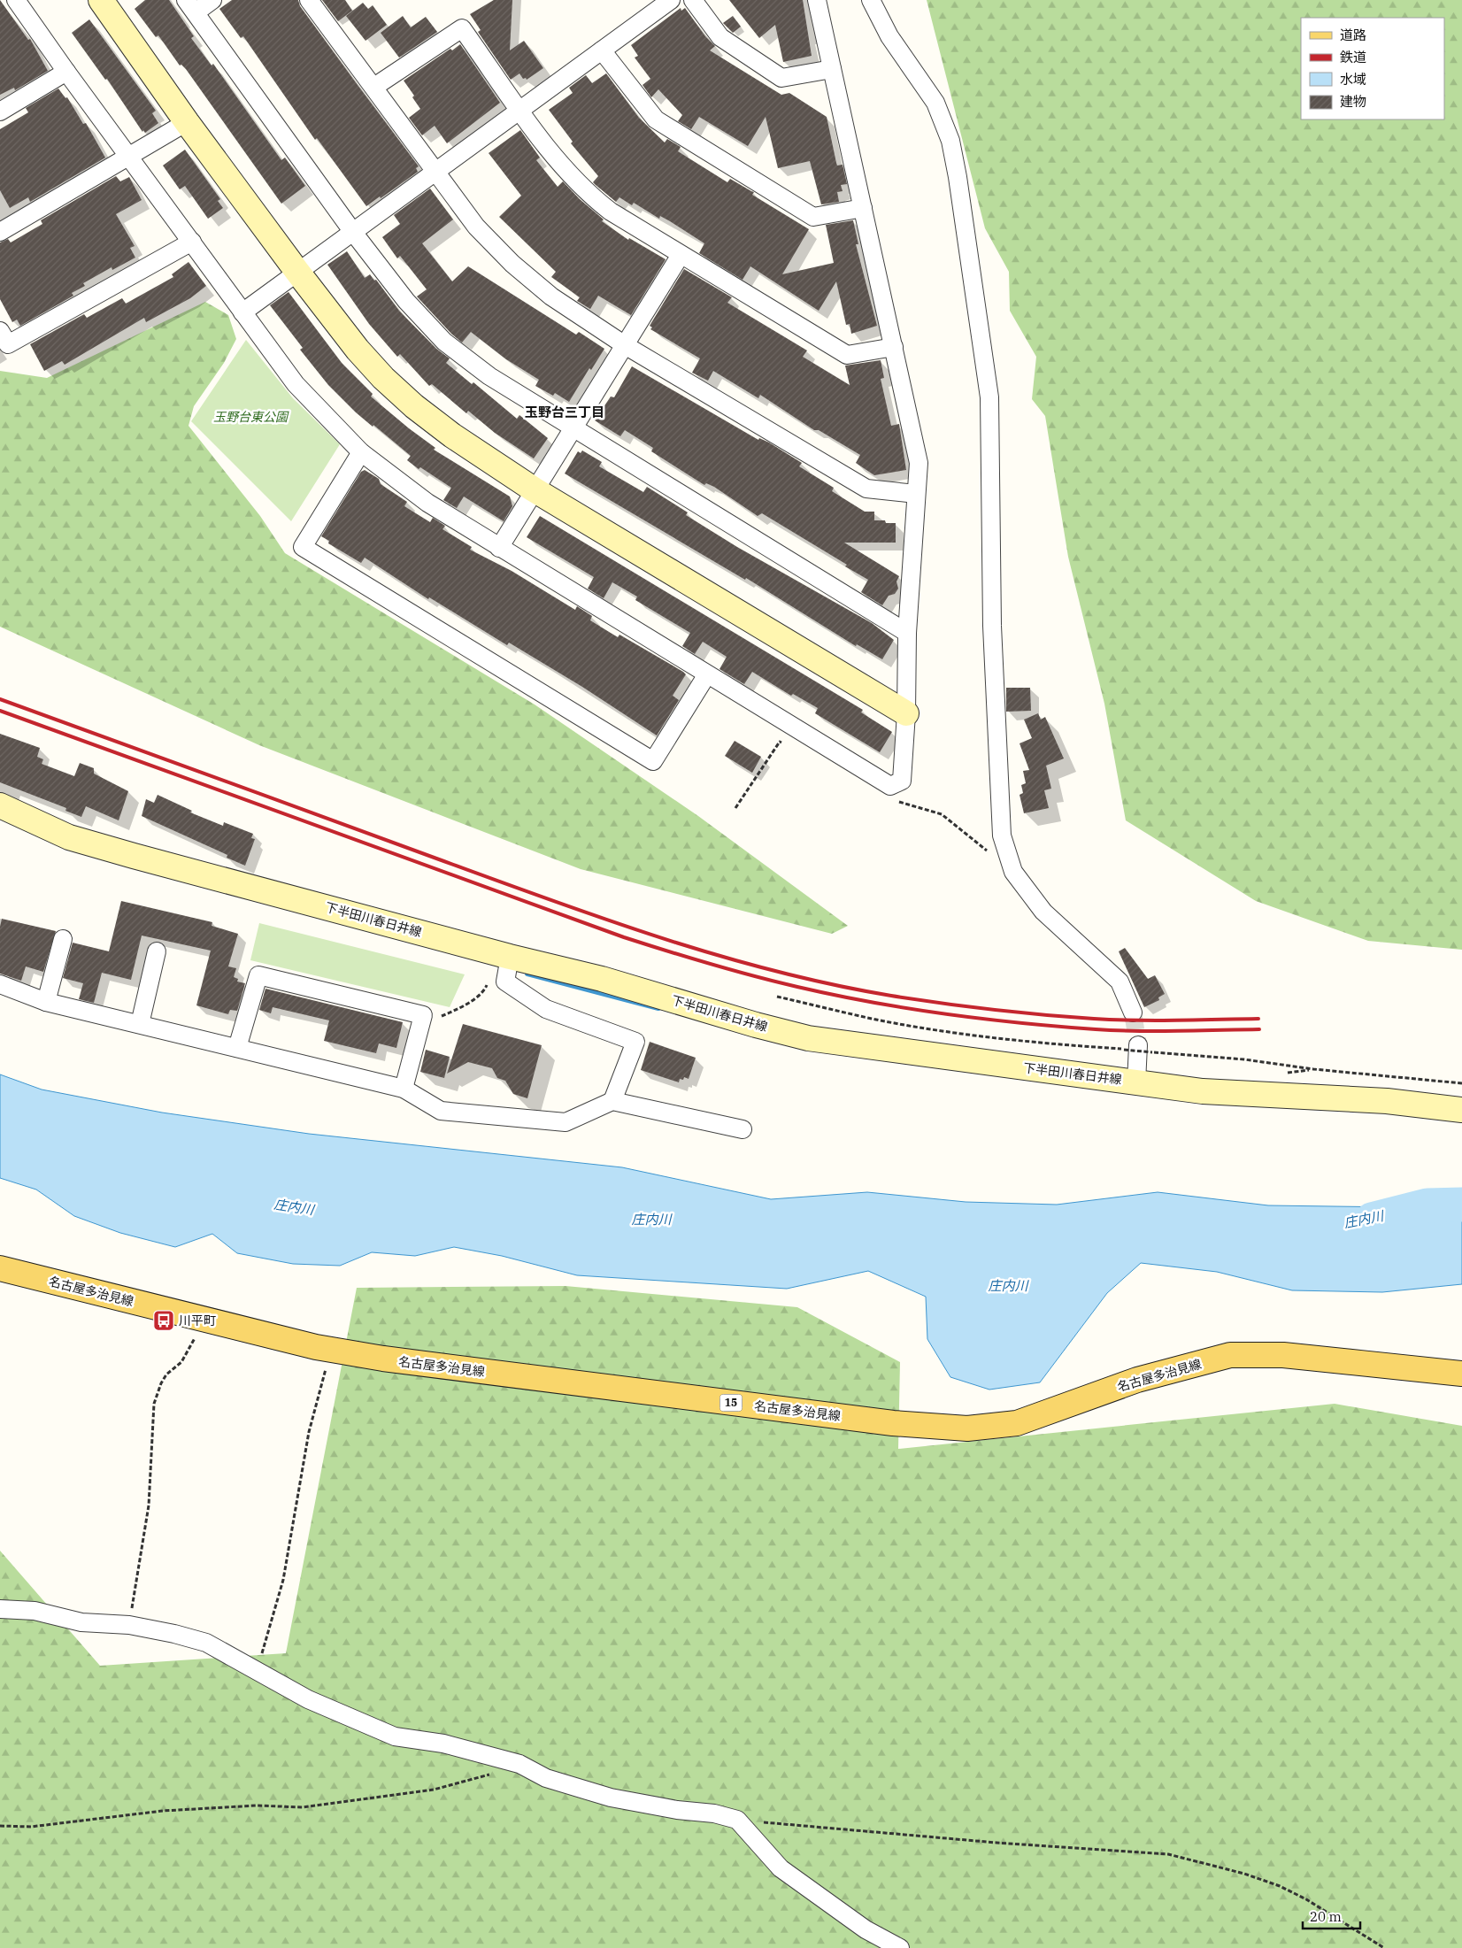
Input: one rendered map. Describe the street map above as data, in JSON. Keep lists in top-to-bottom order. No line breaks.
{"streets":{"main road":["下半田川春日井線","名古屋多治見線","15"]},"districts":["玉野台三丁目"],"water":["庄内川"],"parks":["玉野台東公園"],"places":{"bus stop":["川平町"]},"legend":["道路","鉄道","水域","建物"],"scale_bar":"20 m"}
